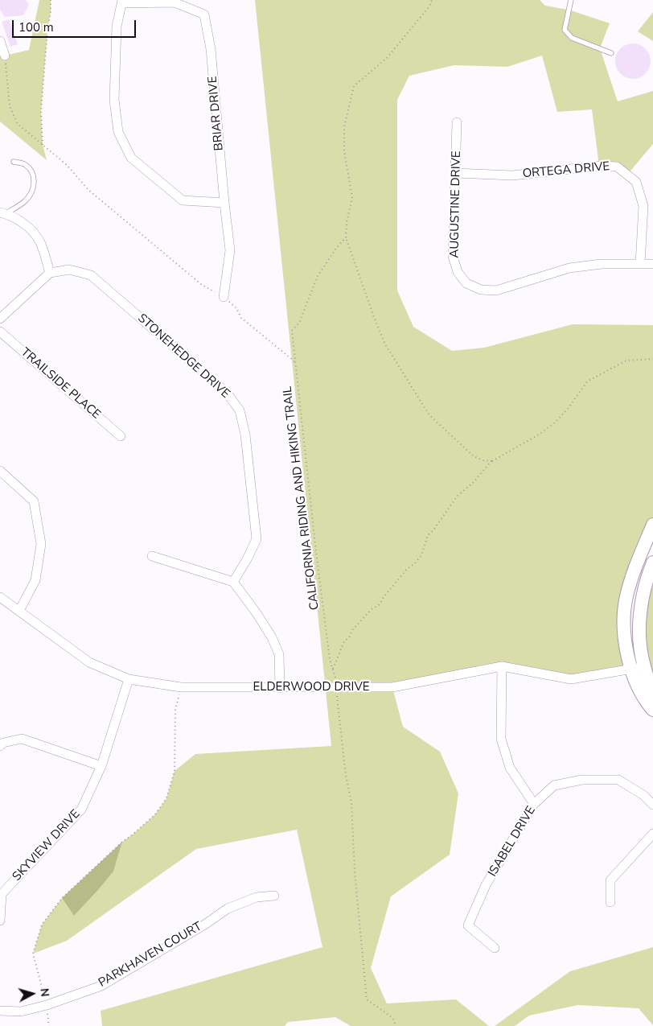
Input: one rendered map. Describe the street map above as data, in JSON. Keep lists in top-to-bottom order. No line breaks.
{"streets":{"street":["BRIAR DRIVE","ORTEGA DRIVE","AUGUSTINE DRIVE","STONEHEDGE DRIVE","TRAILSIDE PLACE","ELDERWOOD DRIVE","ISABEL DRIVE","SKYVIEW DRIVE","PARKHAVEN COURT"],"path":["CALIFORNIA RIDING AND HIKING TRAIL"]},"crossings":[["ORTEGA DRIVE","AUGUSTINE DRIVE"],["CALIFORNIA RIDING AND HIKING TRAIL","ELDERWOOD DRIVE"],["ELDERWOOD DRIVE","SKYVIEW DRIVE"]],"scale_bar":"100 m","north":"right"}
